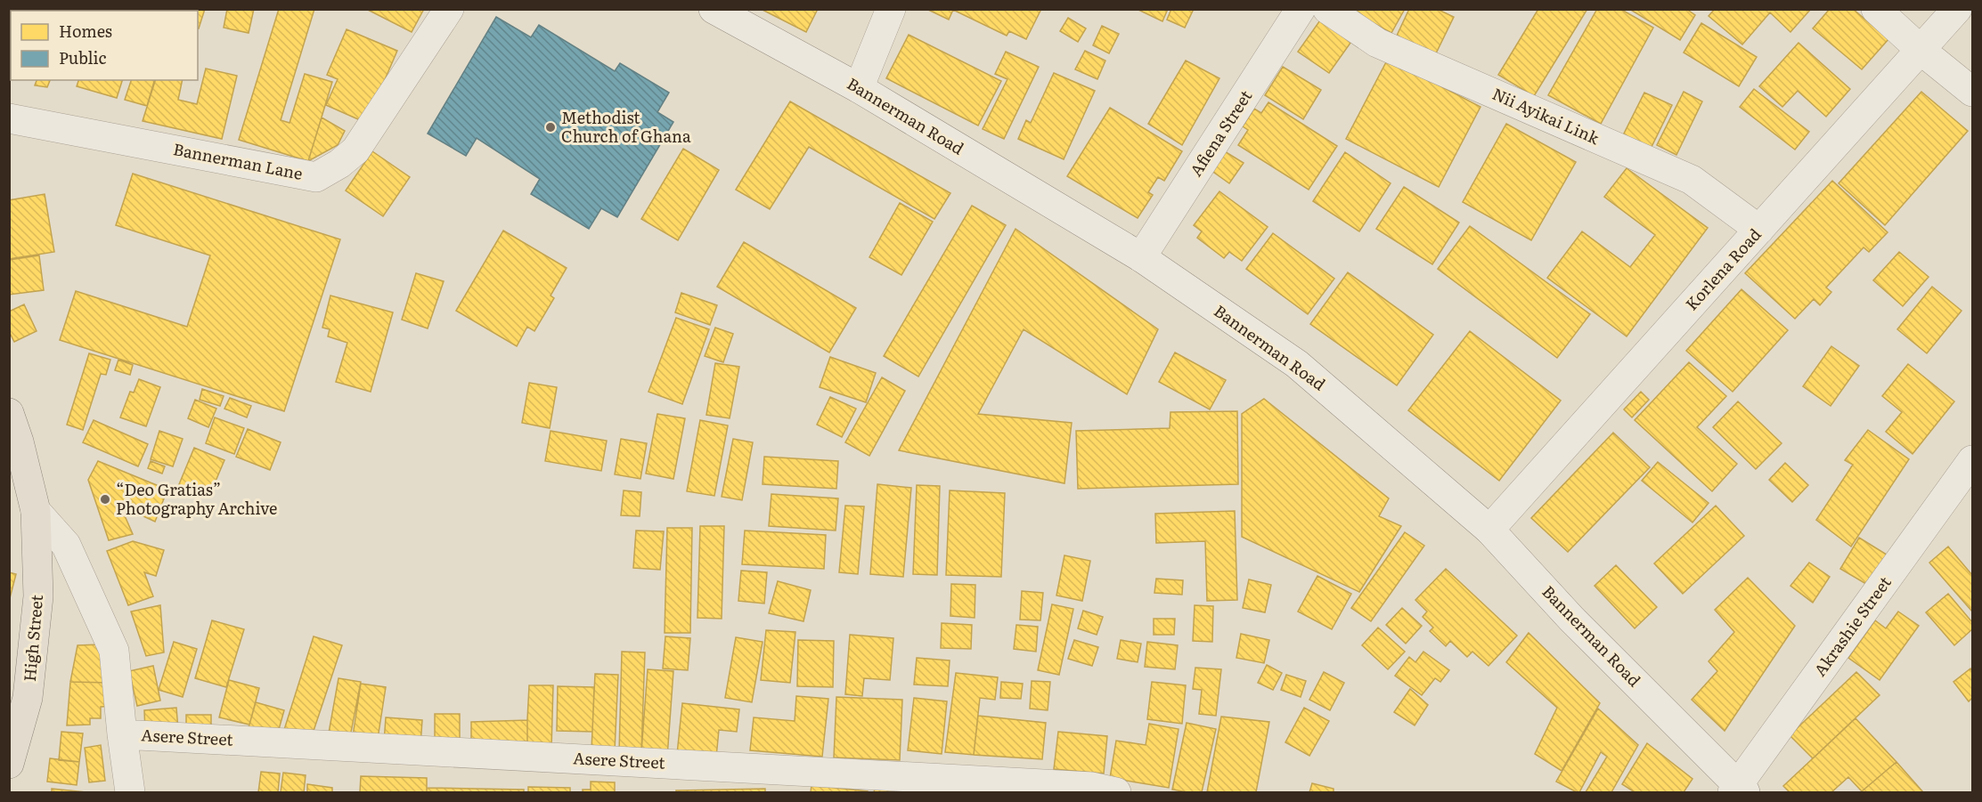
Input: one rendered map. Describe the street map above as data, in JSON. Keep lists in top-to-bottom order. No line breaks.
{"streets":{"main road":["High Street"],"street":["Bannerman Road","Nii Ayikai Link","Afiena Street","Bannerman Lane","Korlena Road","Akrashie Street","Asere Street"]},"crossings":[["Bannerman Road","Afiena Street"],["Bannerman Road","Korlena Road"],["Bannerman Road","Akrashie Street"],["Nii Ayikai Link","Korlena Road"]],"places":["Methodist Church of Ghana","“Deo Gratias” Photography Archive"],"legend":["Homes","Public"]}
